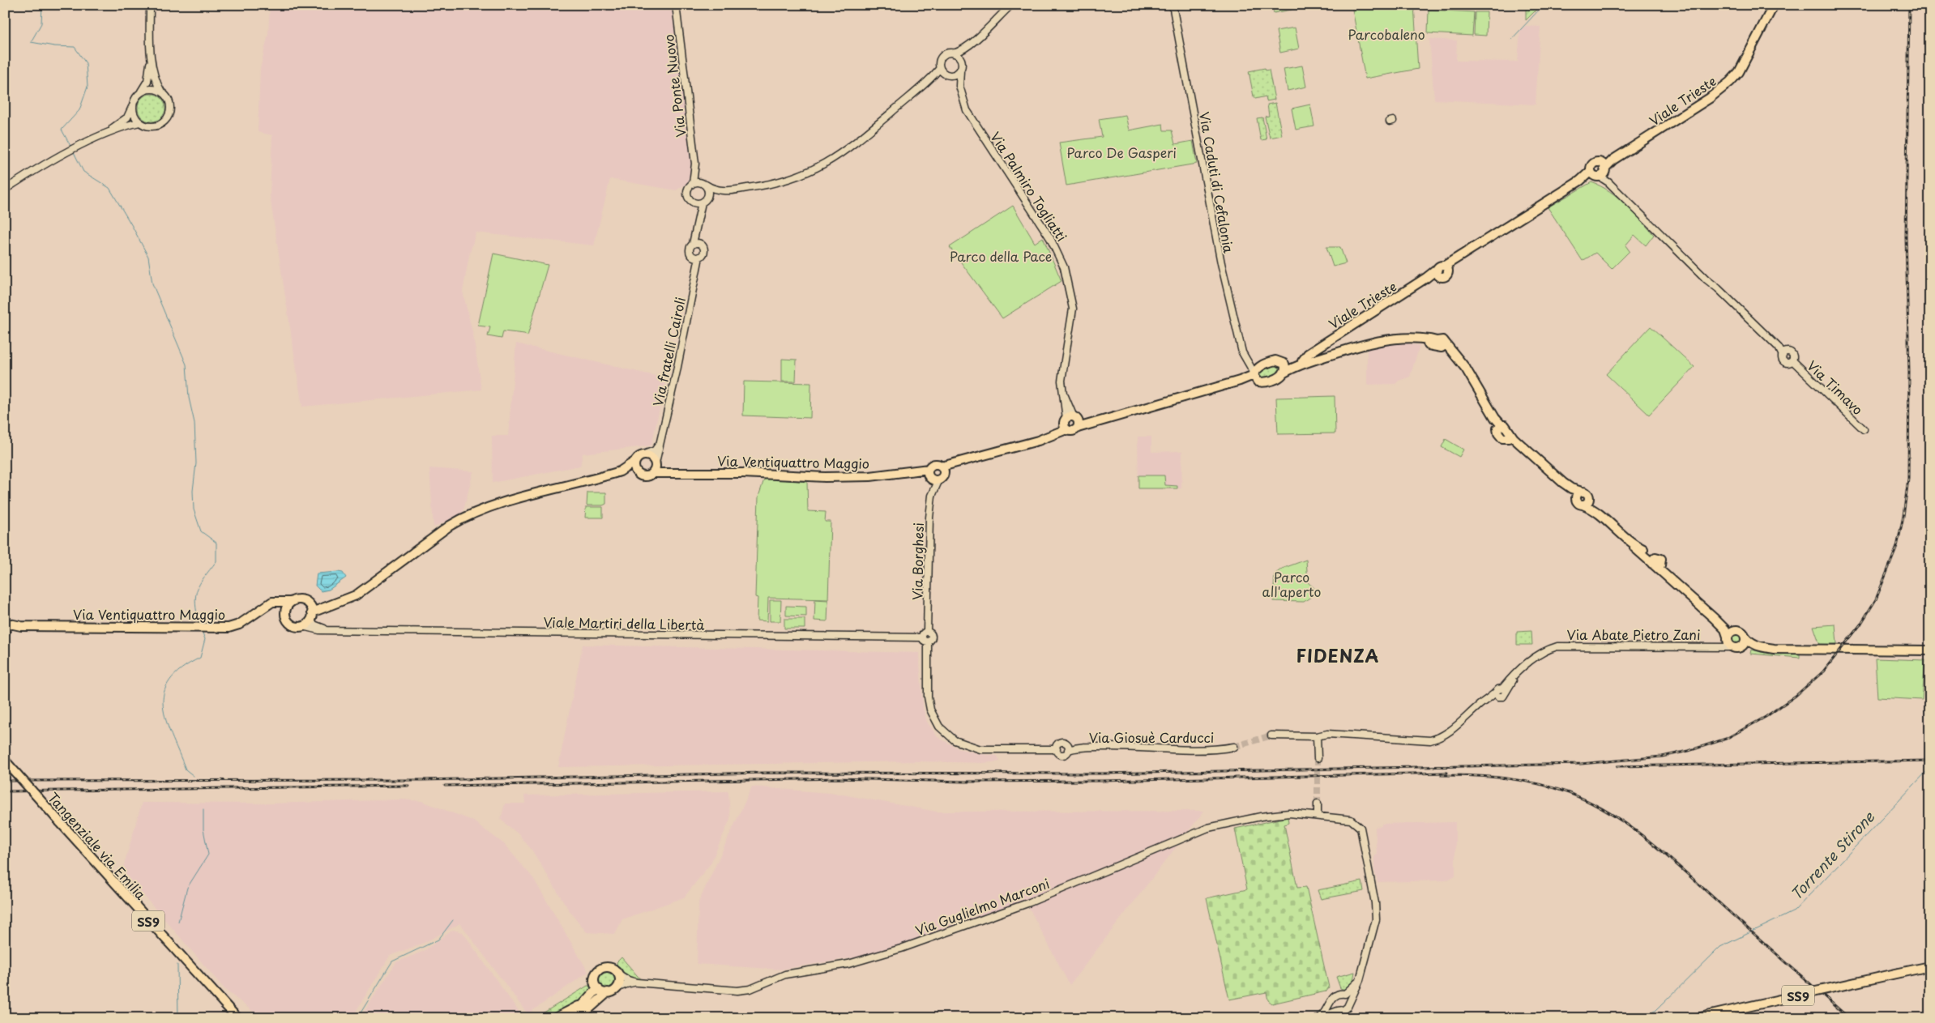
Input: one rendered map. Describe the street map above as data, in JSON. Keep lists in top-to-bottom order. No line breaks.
{"streets":{"main road":["Viale Trieste","Via Ventiquattro Maggio","Via Abate Pietro Zani","Tangenziale via Emilia","SS9"],"street":["Via Ponte Nuovo","Via Caduti di Cefalonia","Via Palmiro Togliatti","Via fratelli Cairoli","Via Timavo","Via Borghesi","Viale Martiri della Libertà","Via Giosuè Carducci","Via Guglielmo Marconi"]},"crossings":[["Via Ponte Nuovo","Via fratelli Cairoli"],["Viale Trieste","Via Timavo"],["Viale Trieste","Via Ventiquattro Maggio"],["Via Caduti di Cefalonia","Via Ventiquattro Maggio"],["Via Palmiro Togliatti","Via Ventiquattro Maggio"],["Via fratelli Cairoli","Via Ventiquattro Maggio"],["Via Ventiquattro Maggio","Via Borghesi"],["Via Ventiquattro Maggio","Viale Martiri della Libertà"],["Via Borghesi","Viale Martiri della Libertà"],["Via Borghesi","Via Giosuè Carducci"],["Viale Martiri della Libertà","Via Giosuè Carducci"]],"districts":["FIDENZA"],"water":["Torrente Stirone"],"parks":["Parcobaleno","Parco De Gasperi","Parco della Pace","Parco all'aperto"]}
